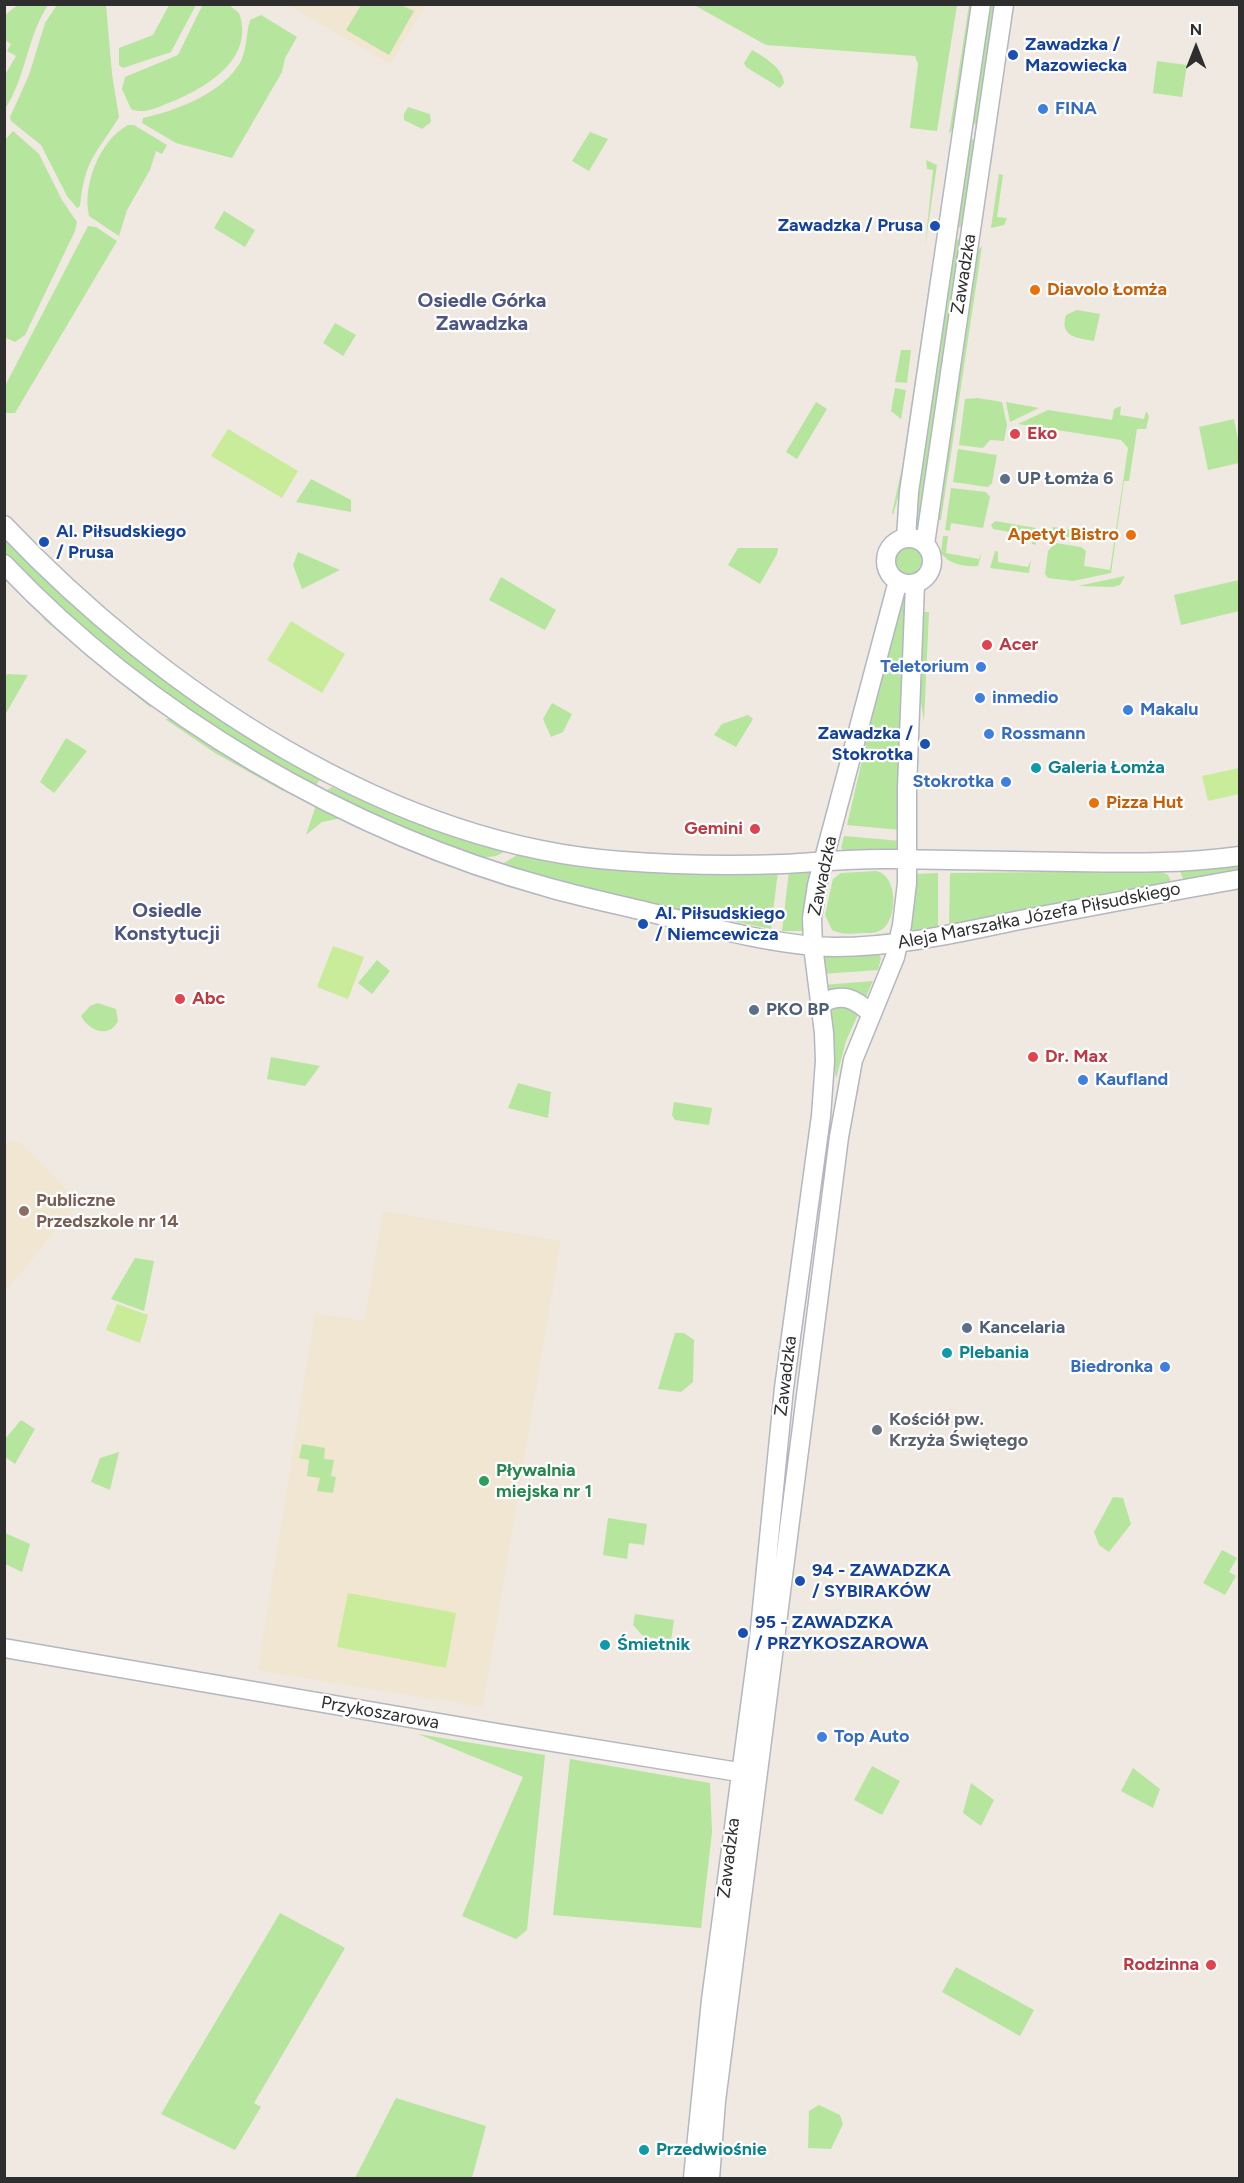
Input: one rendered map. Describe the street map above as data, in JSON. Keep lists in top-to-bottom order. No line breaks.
{"streets":{"street":["Zawadzka","Aleja Marszałka Józefa Piłsudskiego","Przykoszarowa"]},"crossings":[["Zawadzka","Aleja Marszałka Józefa Piłsudskiego"],["Zawadzka","Przykoszarowa"]],"districts":["Osiedle Górka Zawadzka","Osiedle Konstytucji"],"places":["Zawadzka / Mazowiecka","FINA","Zawadzka / Prusa","Diavolo Łomża","Eko","UP Łomża 6","Apetyt Bistro","Al. Piłsudskiego / Prusa","Acer","Teletorium","inmedio","Makalu","Rossmann","Zawadzka / Stokrotka","Galeria Łomża","Stokrotka","Pizza Hut","Gemini","Al. Piłsudskiego / Niemcewicza","Abc","PKO BP","Dr. Max","Kaufland","Publiczne Przedszkole nr 14","Kancelaria","Plebania","Biedronka","Kościół pw. Krzyża Świętego","Pływalnia miejska nr 1","94 - ZAWADZKA / SYBIRAKÓW","95 - ZAWADZKA / PRZYKOSZAROWA","Śmietnik","Top Auto","Rodzinna","Przedwiośnie"],"north":"top"}
